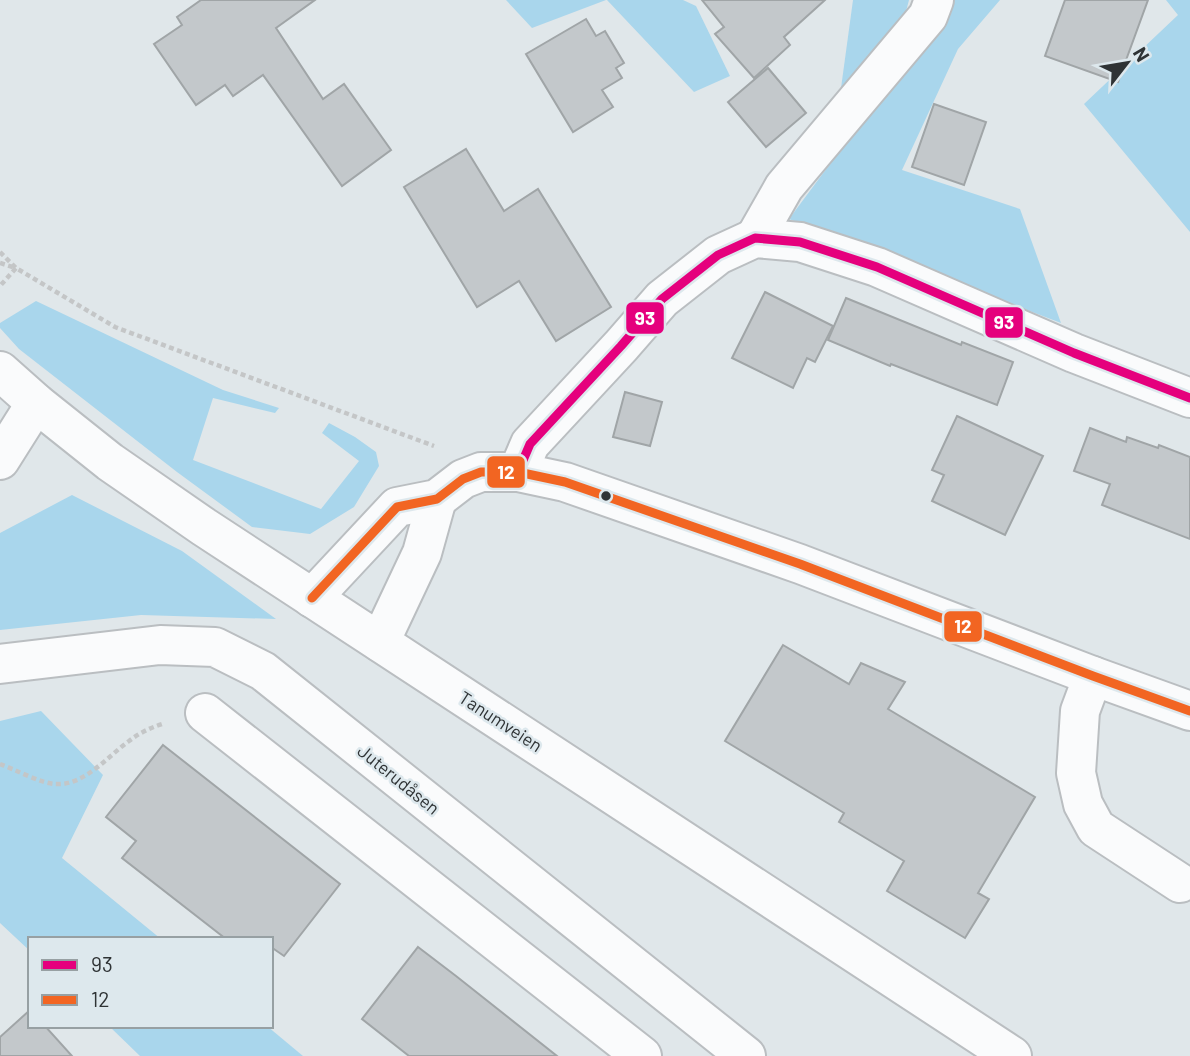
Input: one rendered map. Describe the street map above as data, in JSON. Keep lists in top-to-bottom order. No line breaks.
{"streets":{"street":["Tanumveien","Juterudåsen"]},"lines":["transit line 93","transit line 12"],"legend":["93","12"],"north":"top right"}
